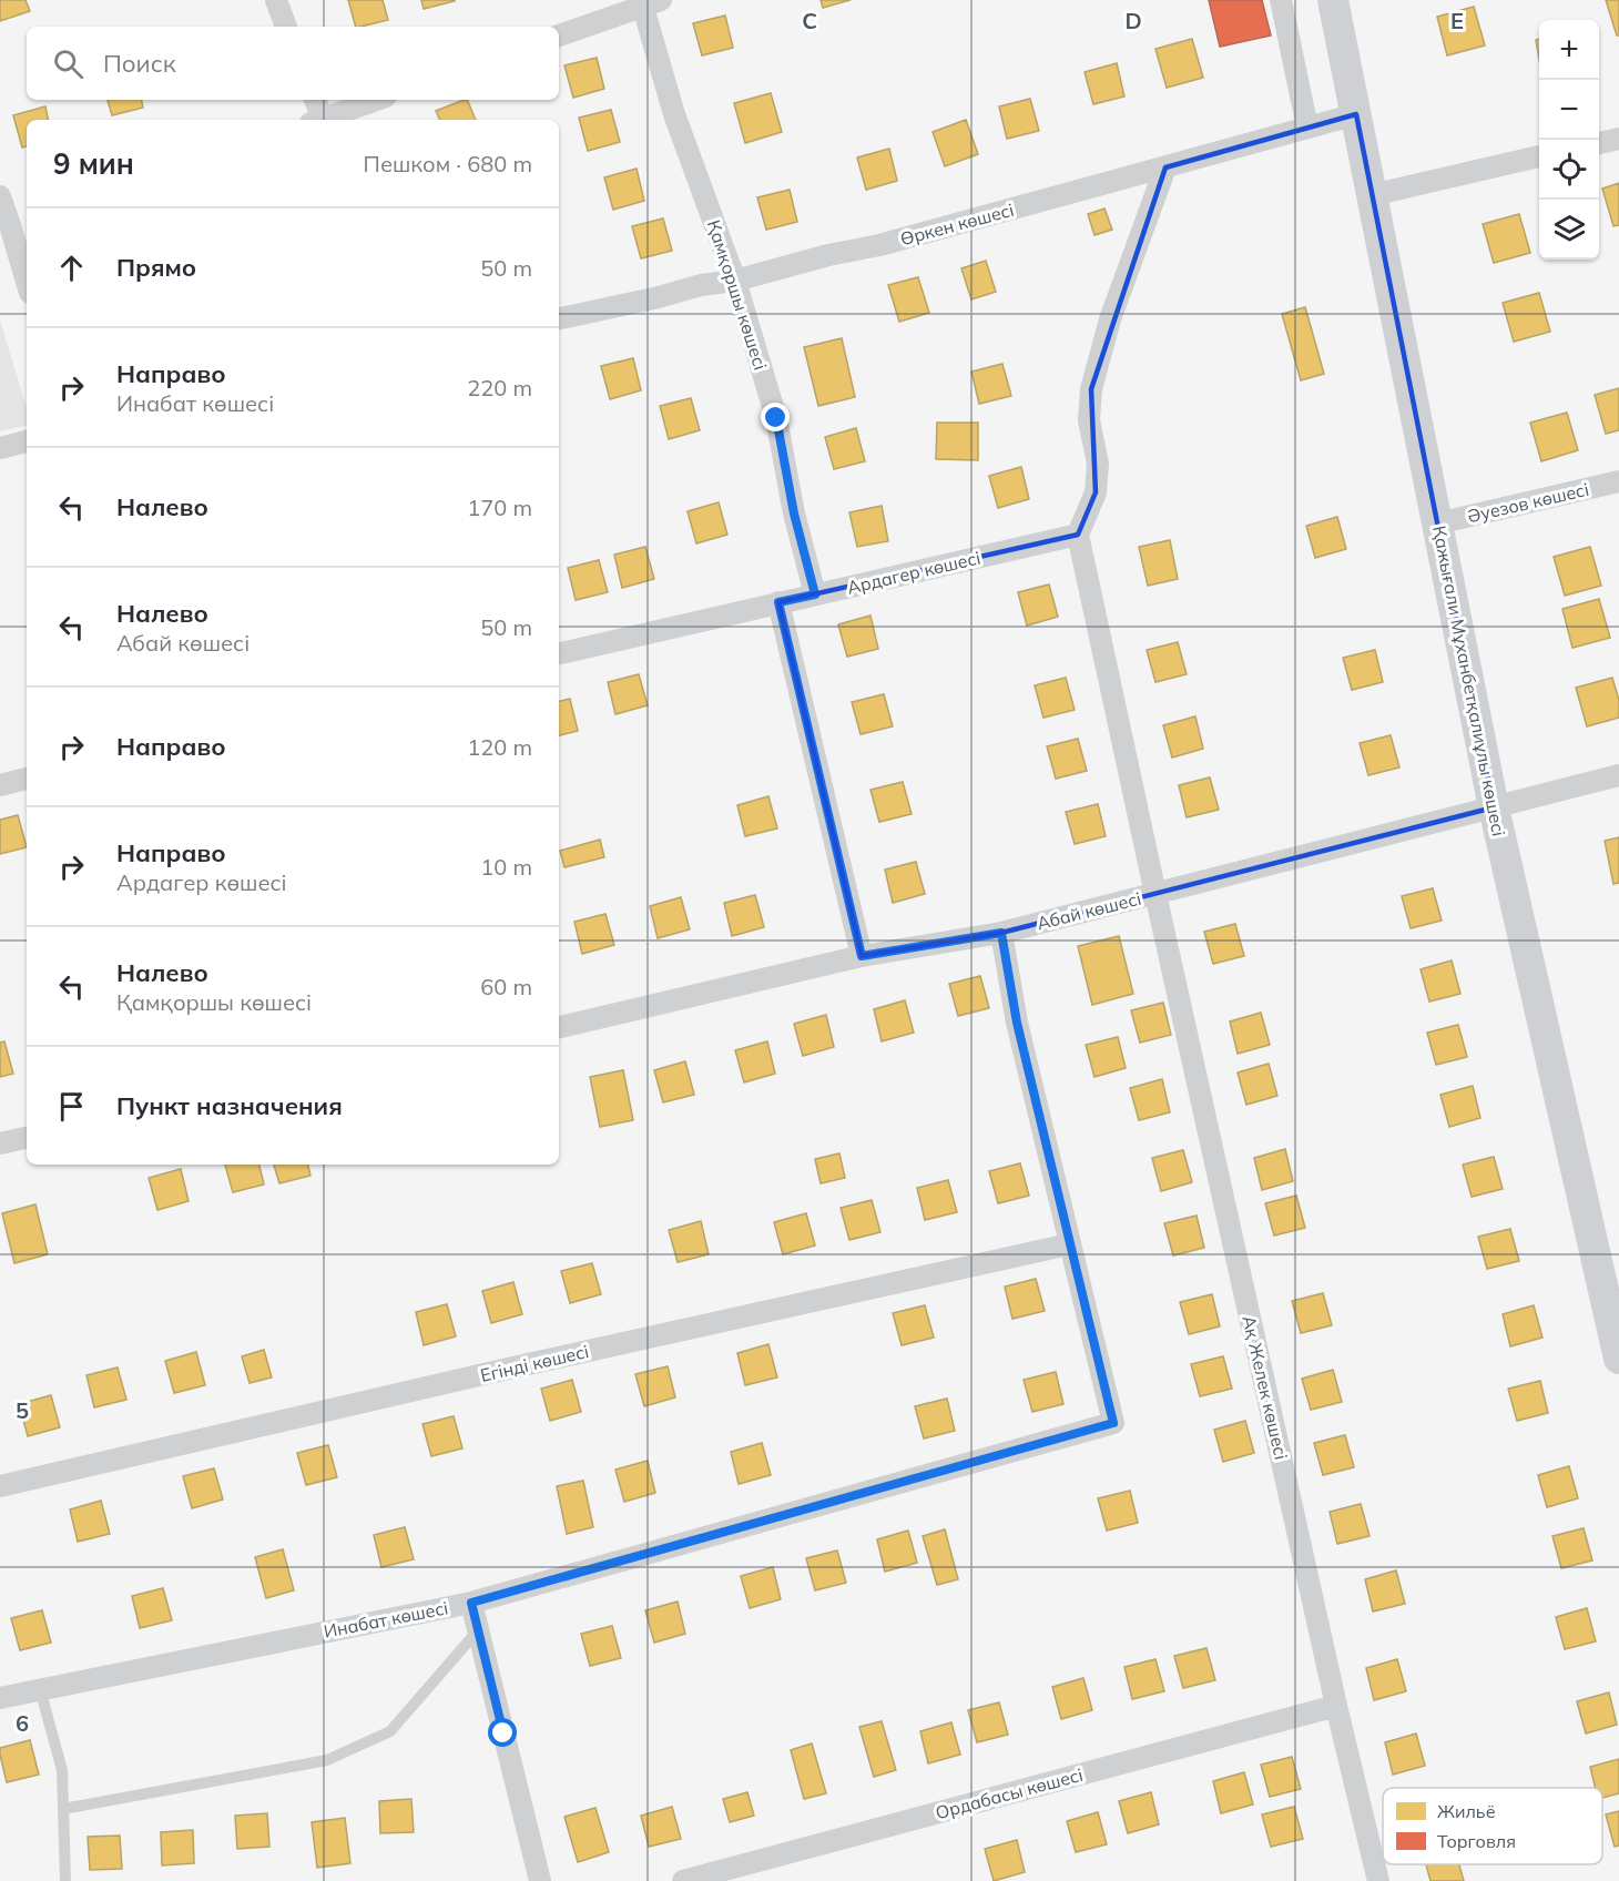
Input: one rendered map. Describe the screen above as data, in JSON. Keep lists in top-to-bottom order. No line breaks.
{"streets":{"street":["Өркен көшесі","Қамқоршы көшесі","Әуезов көшесі","Ардагер көшесі","Қажығали Мұханбетқалиұлы көшесі","Абай көшесі","Егінді көшесі","Ақ Желек көшесі","Инабат көшесі","Ордабасы көшесі"]},"crossings":[["Өркен көшесі","Қамқоршы көшесі"],["Өркен көшесі","Қажығали Мұханбетқалиұлы көшесі"],["Қамқоршы көшесі","Ардагер көшесі"],["Әуезов көшесі","Қажығали Мұханбетқалиұлы көшесі"],["Ардагер көшесі","Ақ Желек көшесі"],["Қажығали Мұханбетқалиұлы көшесі","Абай көшесі"],["Абай көшесі","Ақ Желек көшесі"],["Егінді көшесі","Инабат көшесі"],["Ақ Желек көшесі","Ордабасы көшесі"]],"legend":["Жильё","Торговля"],"page":{"map_buttons":["+","−"],"search":"Поиск","heading":["9 мин","Пешком · 680 m"],"list":[["Прямо","50 m"],["Направо","Инабат көшесі","220 m"],["Налево","170 m"],["Налево","Абай көшесі","50 m"],["Направо","120 m"],["Направо","Ардагер көшесі","10 m"],["Налево","Қамқоршы көшесі","60 m"],"Пункт назначения"]},"grid":{"columns":["C","D","E"],"rows":["5","6"]}}
